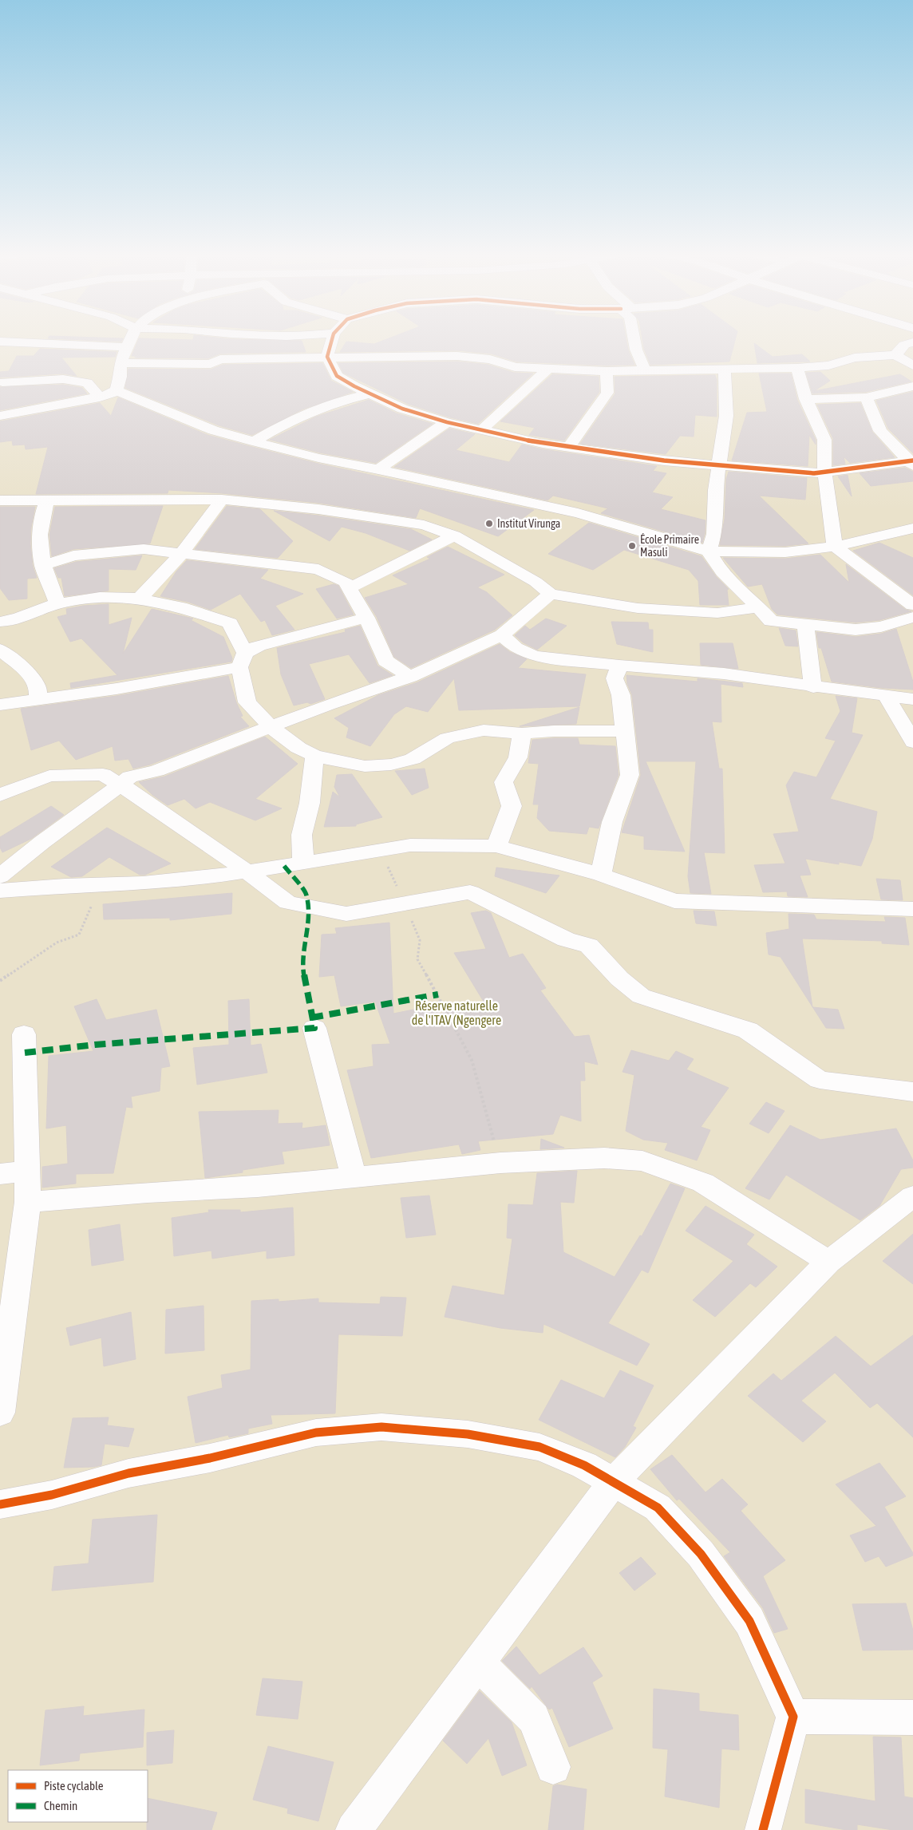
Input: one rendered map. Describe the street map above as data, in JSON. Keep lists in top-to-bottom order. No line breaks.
{"parks":["Réserve naturelle de l'ITAV (Ngengere"],"places":["Institut Virunga","École Primaire Masuli"],"legend":["Piste cyclable","Chemin"]}
